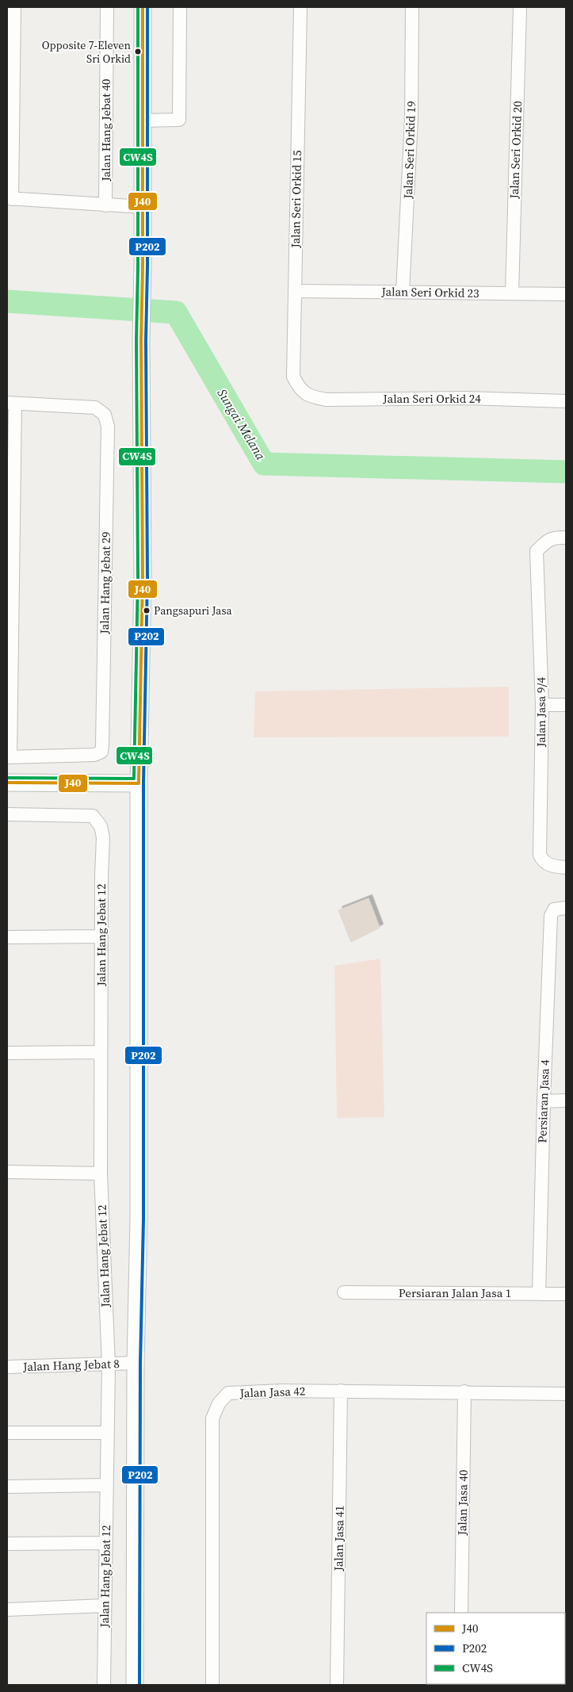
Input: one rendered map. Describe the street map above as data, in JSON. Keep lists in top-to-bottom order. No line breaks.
{"streets":{"street":["Jalan Hang Jebat 40","Jalan Seri Orkid 19","Jalan Seri Orkid 20","Jalan Seri Orkid 15","Jalan Seri Orkid 23","Jalan Seri Orkid 24","Jalan Hang Jebat 29","Jalan Jasa 9/4","Jalan Hang Jebat 12","Persiaran Jasa 4","Persiaran Jalan Jasa 1","Jalan Hang Jebat 8","Jalan Jasa 42","Jalan Jasa 40","Jalan Jasa 41"]},"crossings":[["Jalan Seri Orkid 19","Jalan Seri Orkid 23"],["Jalan Seri Orkid 20","Jalan Seri Orkid 23"],["Jalan Seri Orkid 15","Jalan Seri Orkid 23"],["Jalan Seri Orkid 15","Jalan Seri Orkid 24"],["Jalan Hang Jebat 12","Jalan Hang Jebat 8"],["Persiaran Jasa 4","Persiaran Jalan Jasa 1"],["Jalan Jasa 42","Jalan Jasa 40"],["Jalan Jasa 42","Jalan Jasa 41"]],"water":["Sungai Melana"],"places":["Opposite 7-Eleven Sri Orkid","Pangsapuri Jasa"],"lines":["transit line J40","transit line P202","transit line CW4S"],"legend":["J40","P202","CW4S"]}
